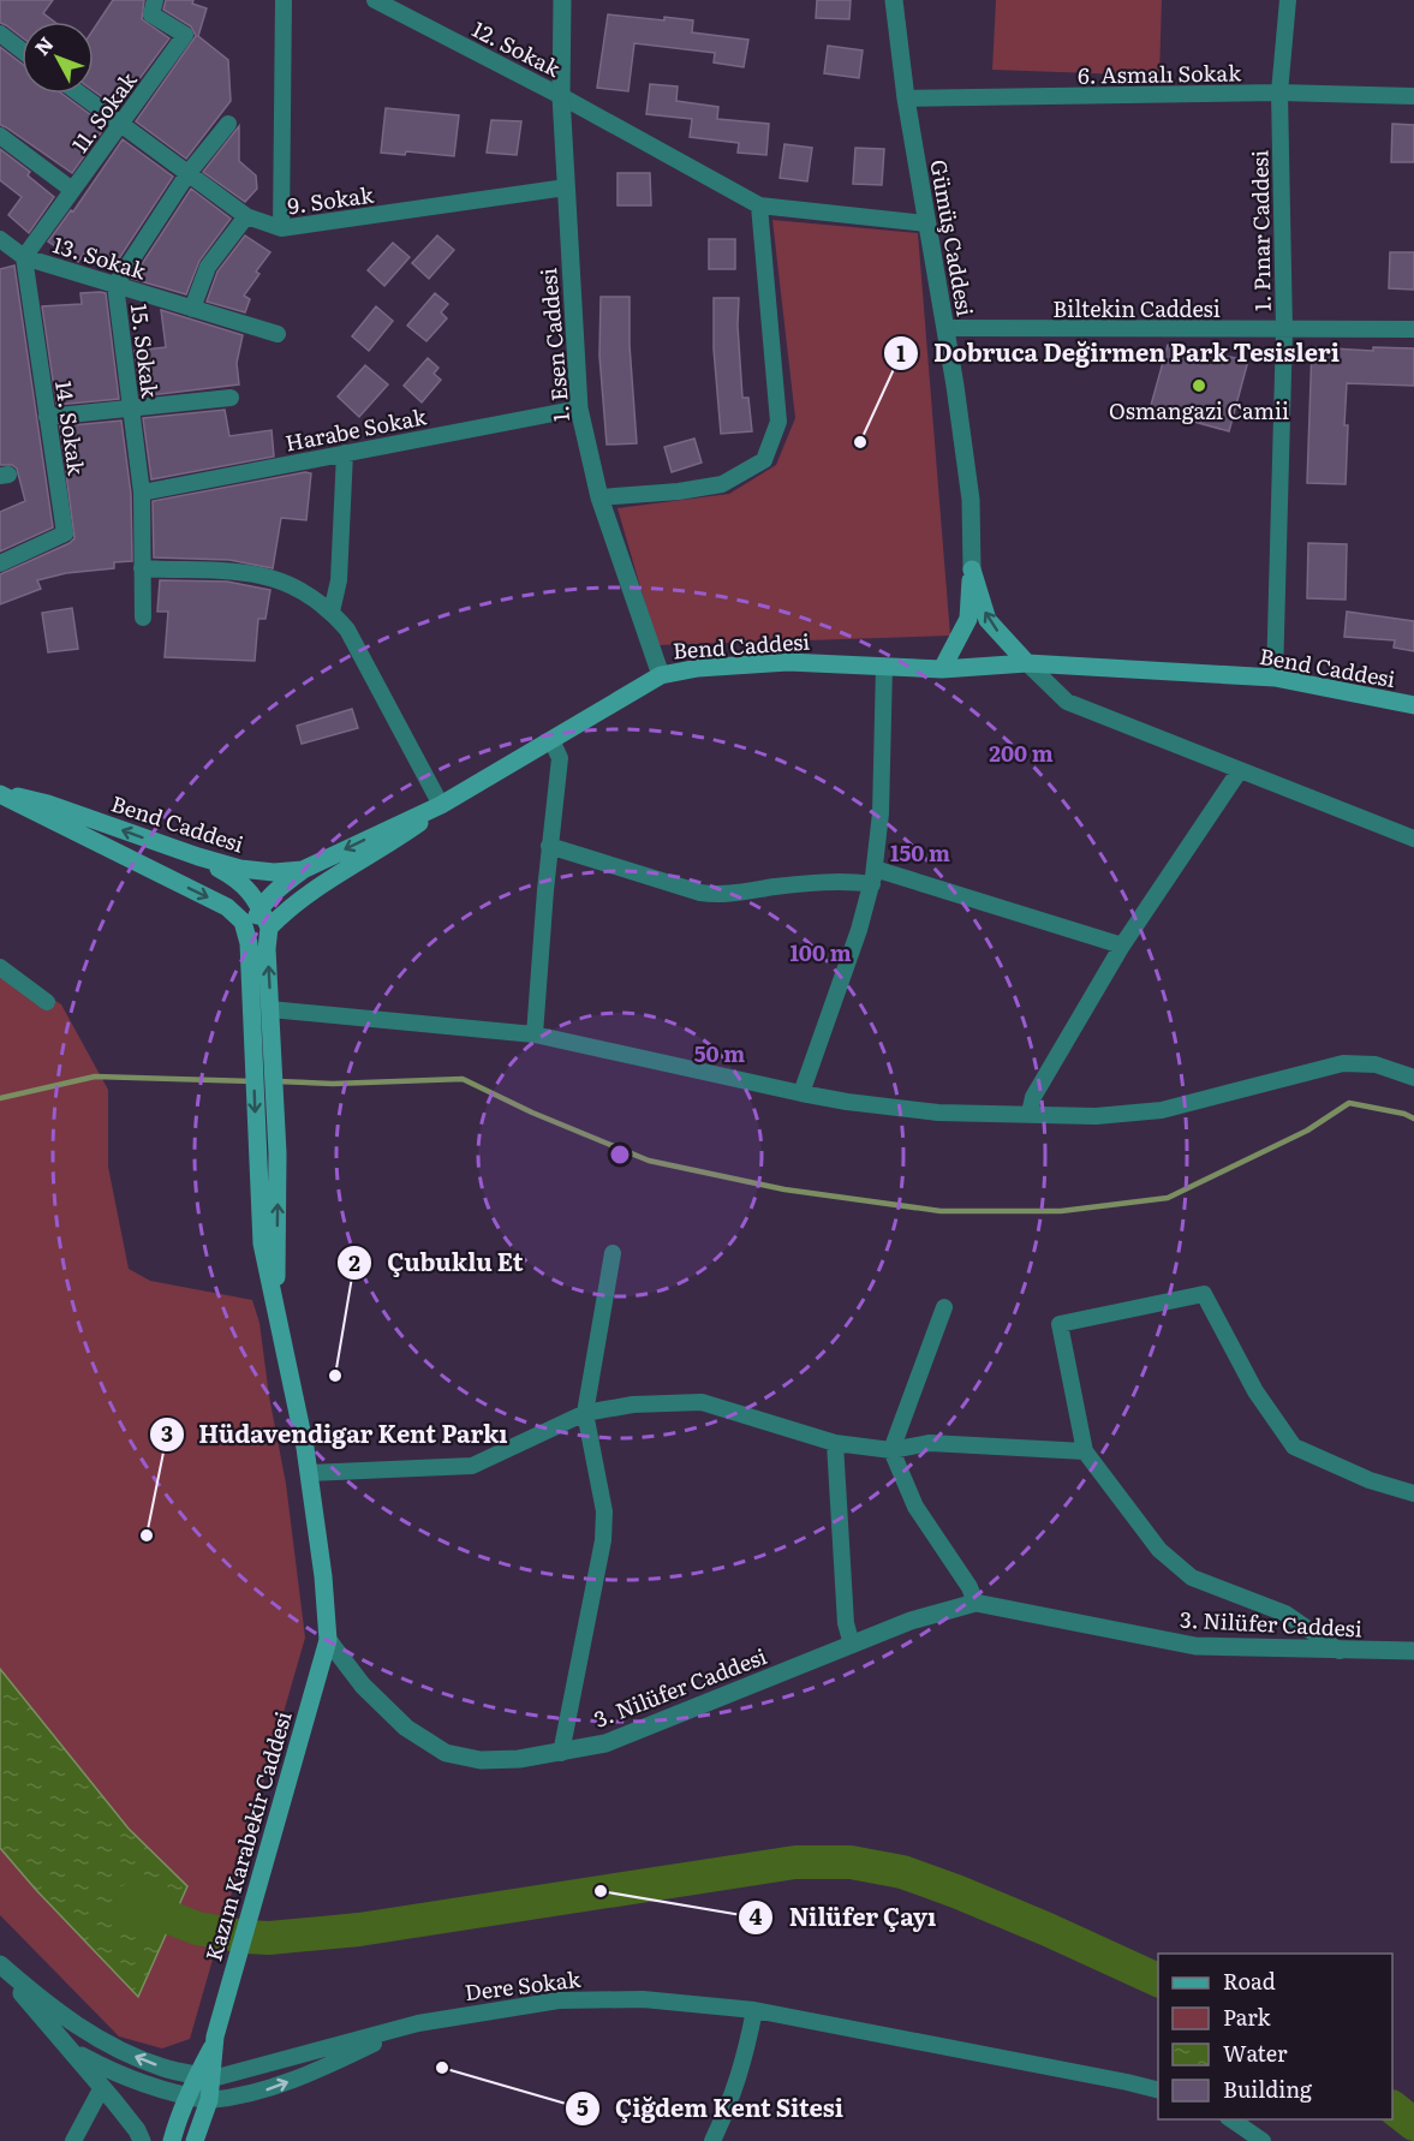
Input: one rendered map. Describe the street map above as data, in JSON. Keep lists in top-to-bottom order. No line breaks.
{"streets":{"main road":["Bend Caddesi","Kazım Karabekir Caddesi"],"street":["12. Sokak","6. Asmalı Sokak","11. Sokak","9. Sokak","1. Pınar Caddesi","Gümüş Caddesi","13. Sokak","Biltekin Caddesi","1. Esen Caddesi","15. Sokak","14. Sokak","Harabe Sokak","3. Nilüfer Caddesi","Dere Sokak"]},"crossings":[["12. Sokak","1. Esen Caddesi"],["6. Asmalı Sokak","1. Pınar Caddesi"],["6. Asmalı Sokak","Gümüş Caddesi"],["11. Sokak","9. Sokak"],["11. Sokak","13. Sokak"],["11. Sokak","14. Sokak"],["9. Sokak","1. Esen Caddesi"],["9. Sokak","15. Sokak"],["1. Pınar Caddesi","Biltekin Caddesi"],["1. Pınar Caddesi","Bend Caddesi"],["Gümüş Caddesi","Biltekin Caddesi"],["13. Sokak","15. Sokak"],["13. Sokak","14. Sokak"],["1. Esen Caddesi","Harabe Sokak"],["1. Esen Caddesi","Bend Caddesi"],["15. Sokak","Harabe Sokak"],["3. Nilüfer Caddesi","Kazım Karabekir Caddesi"],["Kazım Karabekir Caddesi","Dere Sokak"]],"places":["Osmangazi Camii","Dobruca Değirmen Park Tesisleri","Çubuklu Et","Hüdavendigar Kent Parkı","Nilüfer Çayı","Çiğdem Kent Sitesi"],"legend":["Road","Park","Water","Building"],"north":"top left","rings":["200 m","150 m","100 m","50 m"]}
